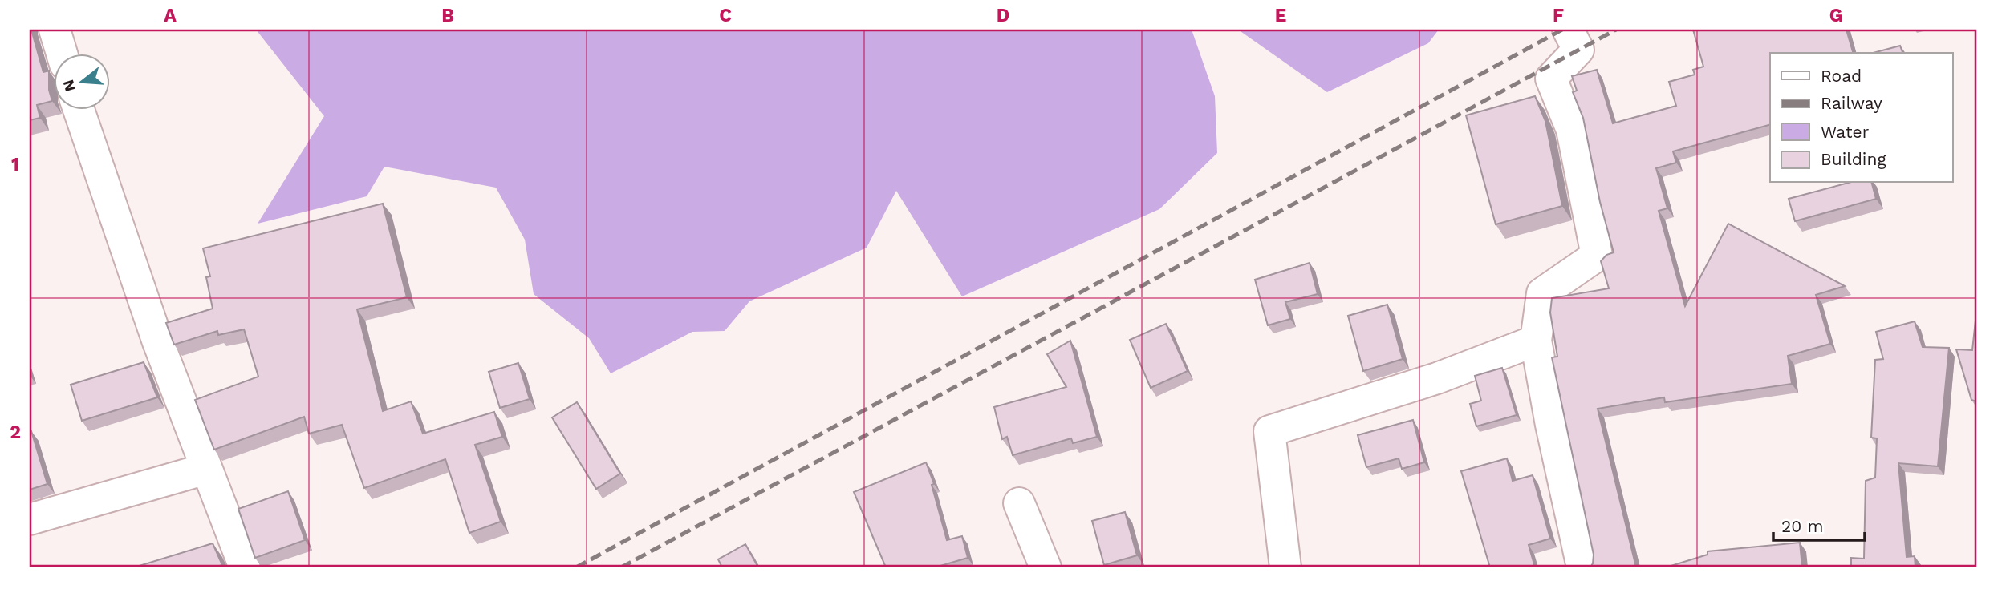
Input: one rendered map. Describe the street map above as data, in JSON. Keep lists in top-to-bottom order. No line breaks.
{"legend":["Road","Railway","Water","Building"],"scale_bar":"20 m","north":"left","grid":{"columns":["A","B","C","D","E","F","G"],"rows":["1","2"]}}
